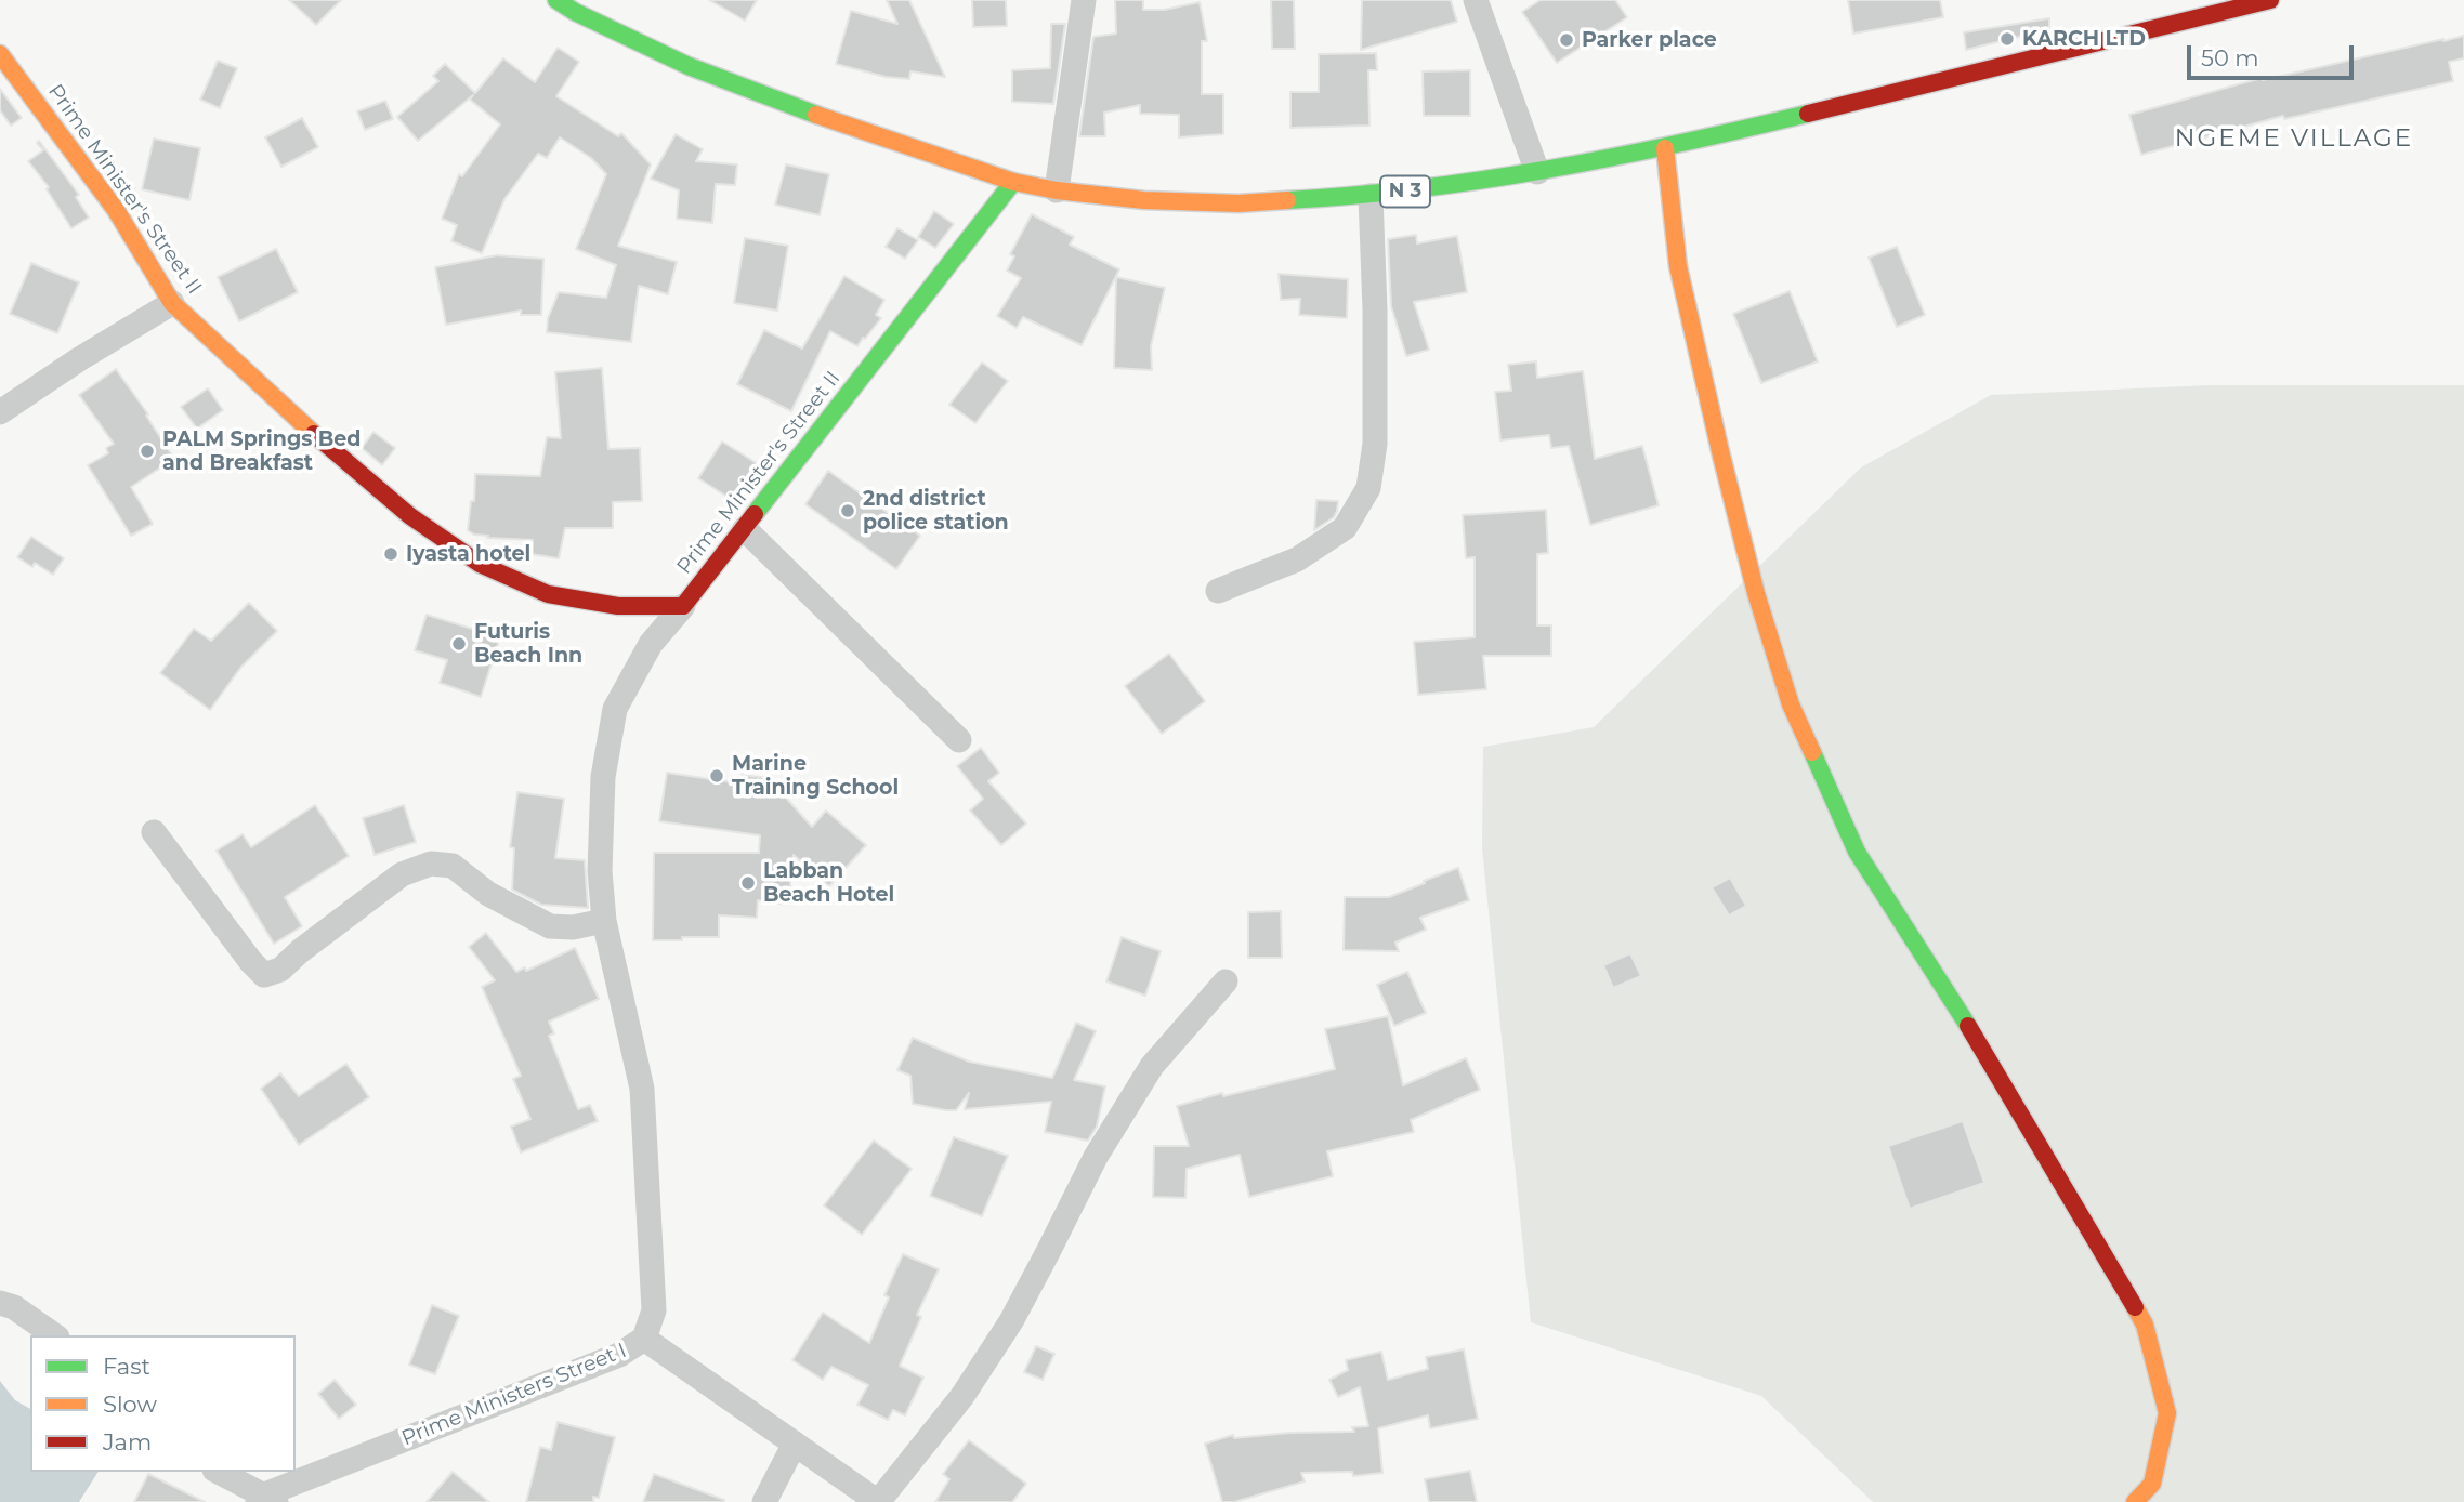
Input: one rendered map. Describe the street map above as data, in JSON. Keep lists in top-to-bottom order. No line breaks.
{"streets":{"main road":["Prime Minister's Street II","N 3"],"street":["Prime Ministers Street I"]},"crossings":[["Prime Minister's Street II","N 3"],["Prime Minister's Street II","Prime Ministers Street I"]],"districts":["NGEME VILLAGE"],"places":["KARCH LTD","Parker place","PALM Springs Bed and Breakfast","2nd district police station","Iyasta hotel","Futuris Beach Inn","Marine Training School","Labban Beach Hotel"],"legend":["Fast","Slow","Jam"],"scale_bar":"50 m"}
